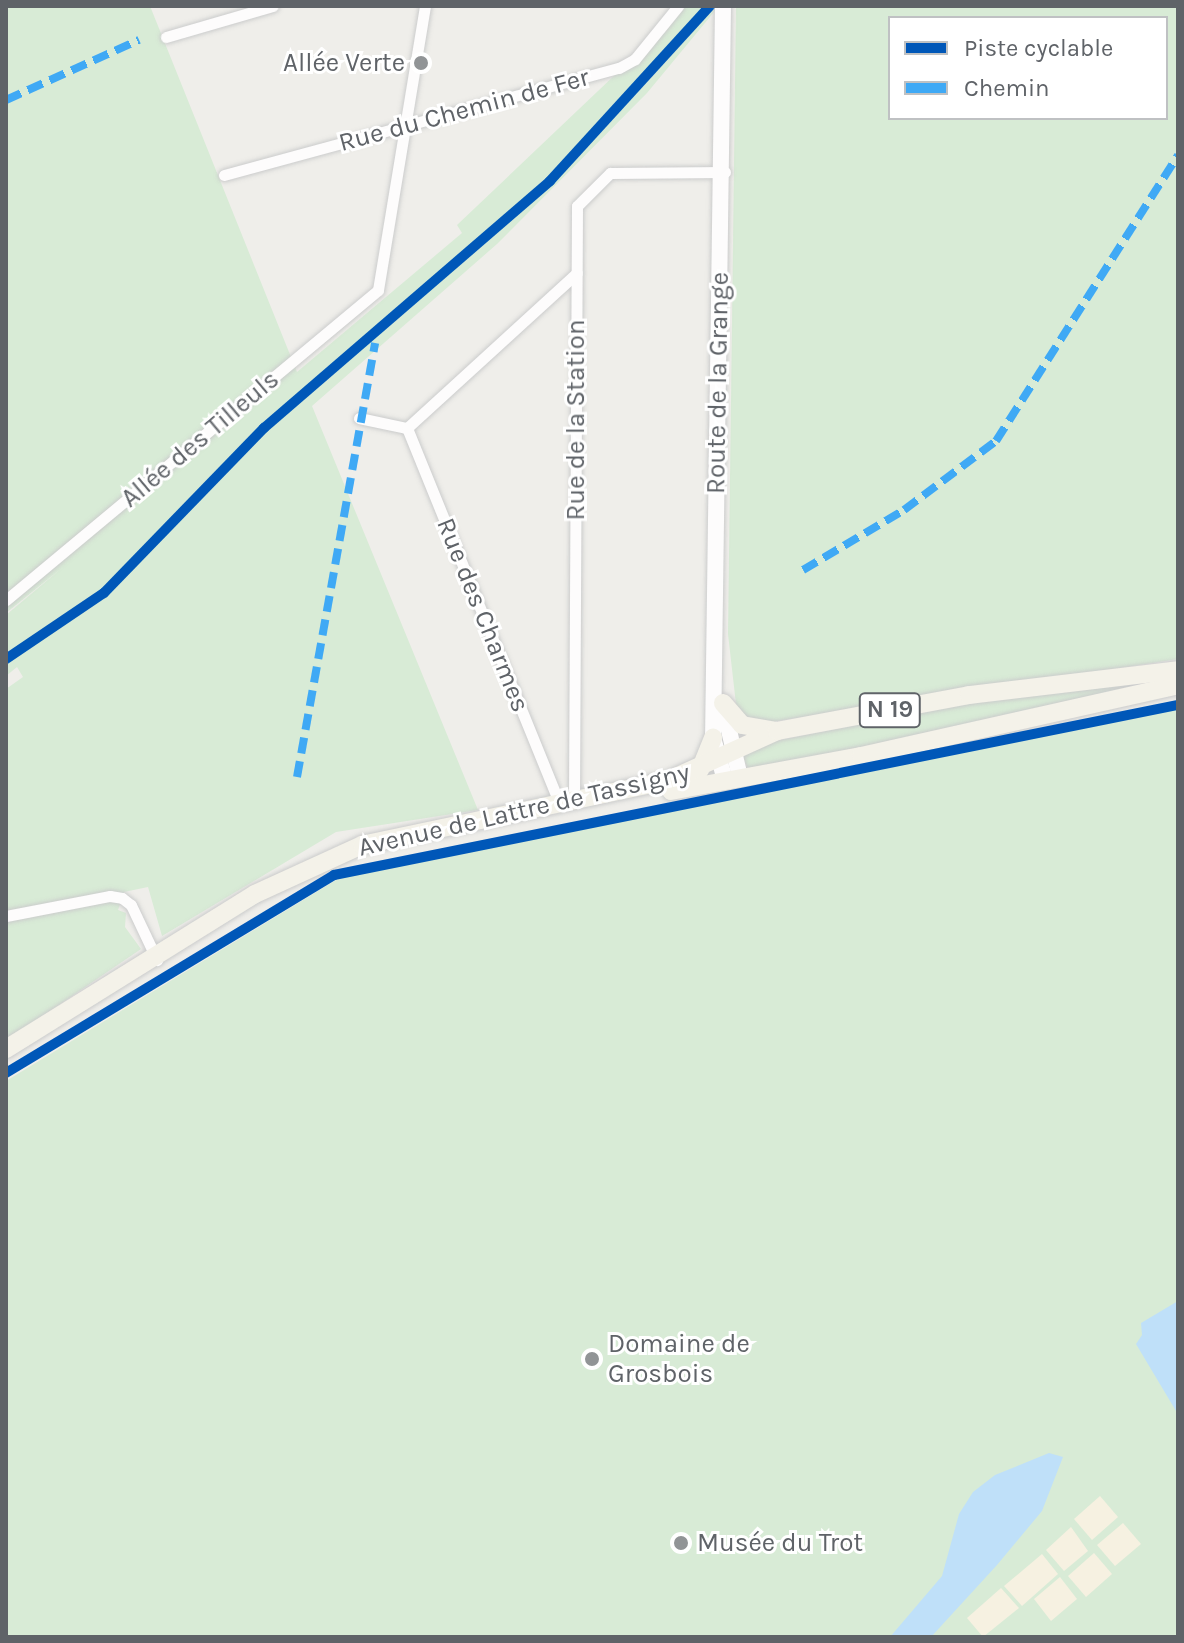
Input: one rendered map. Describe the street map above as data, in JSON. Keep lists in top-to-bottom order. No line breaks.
{"streets":{"main road":["Route de la Grange","N 19","Avenue de Lattre de Tassigny"],"street":["Rue du Chemin de Fer","Rue de la Station","Allée des Tilleuls","Rue des Charmes"]},"crossings":[["Rue du Chemin de Fer","Allée des Tilleuls"],["Route de la Grange","Rue de la Station"],["Route de la Grange","Avenue de Lattre de Tassigny"],["Rue de la Station","Rue des Charmes"],["Rue de la Station","Avenue de Lattre de Tassigny"],["Rue des Charmes","Avenue de Lattre de Tassigny"],["N 19","Avenue de Lattre de Tassigny"]],"places":["Allée Verte","Domaine de Grosbois","Musée du Trot"],"legend":["Piste cyclable","Chemin"]}
